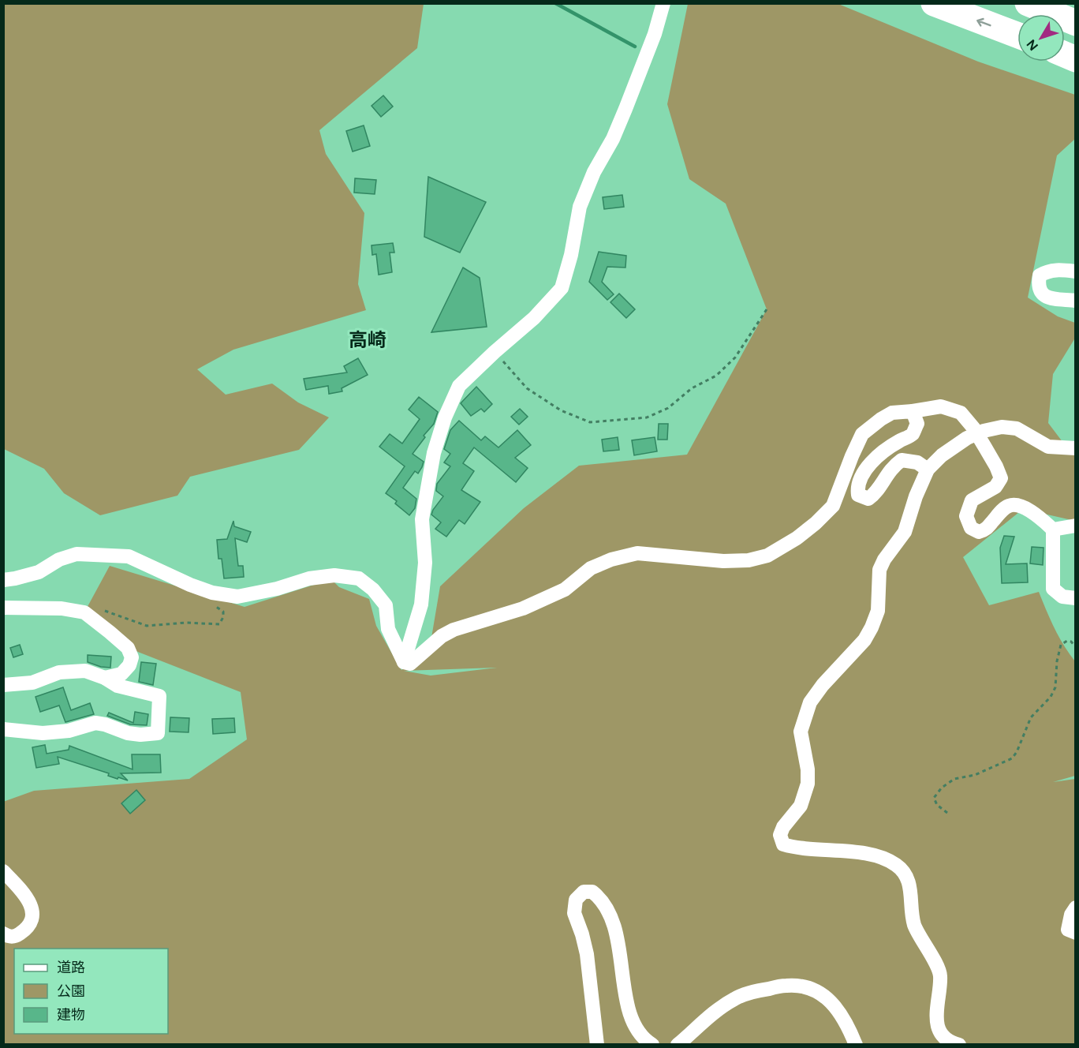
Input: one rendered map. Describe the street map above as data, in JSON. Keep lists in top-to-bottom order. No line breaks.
{"districts":["高崎"],"legend":["道路","公園","建物"],"north":"bottom left"}
